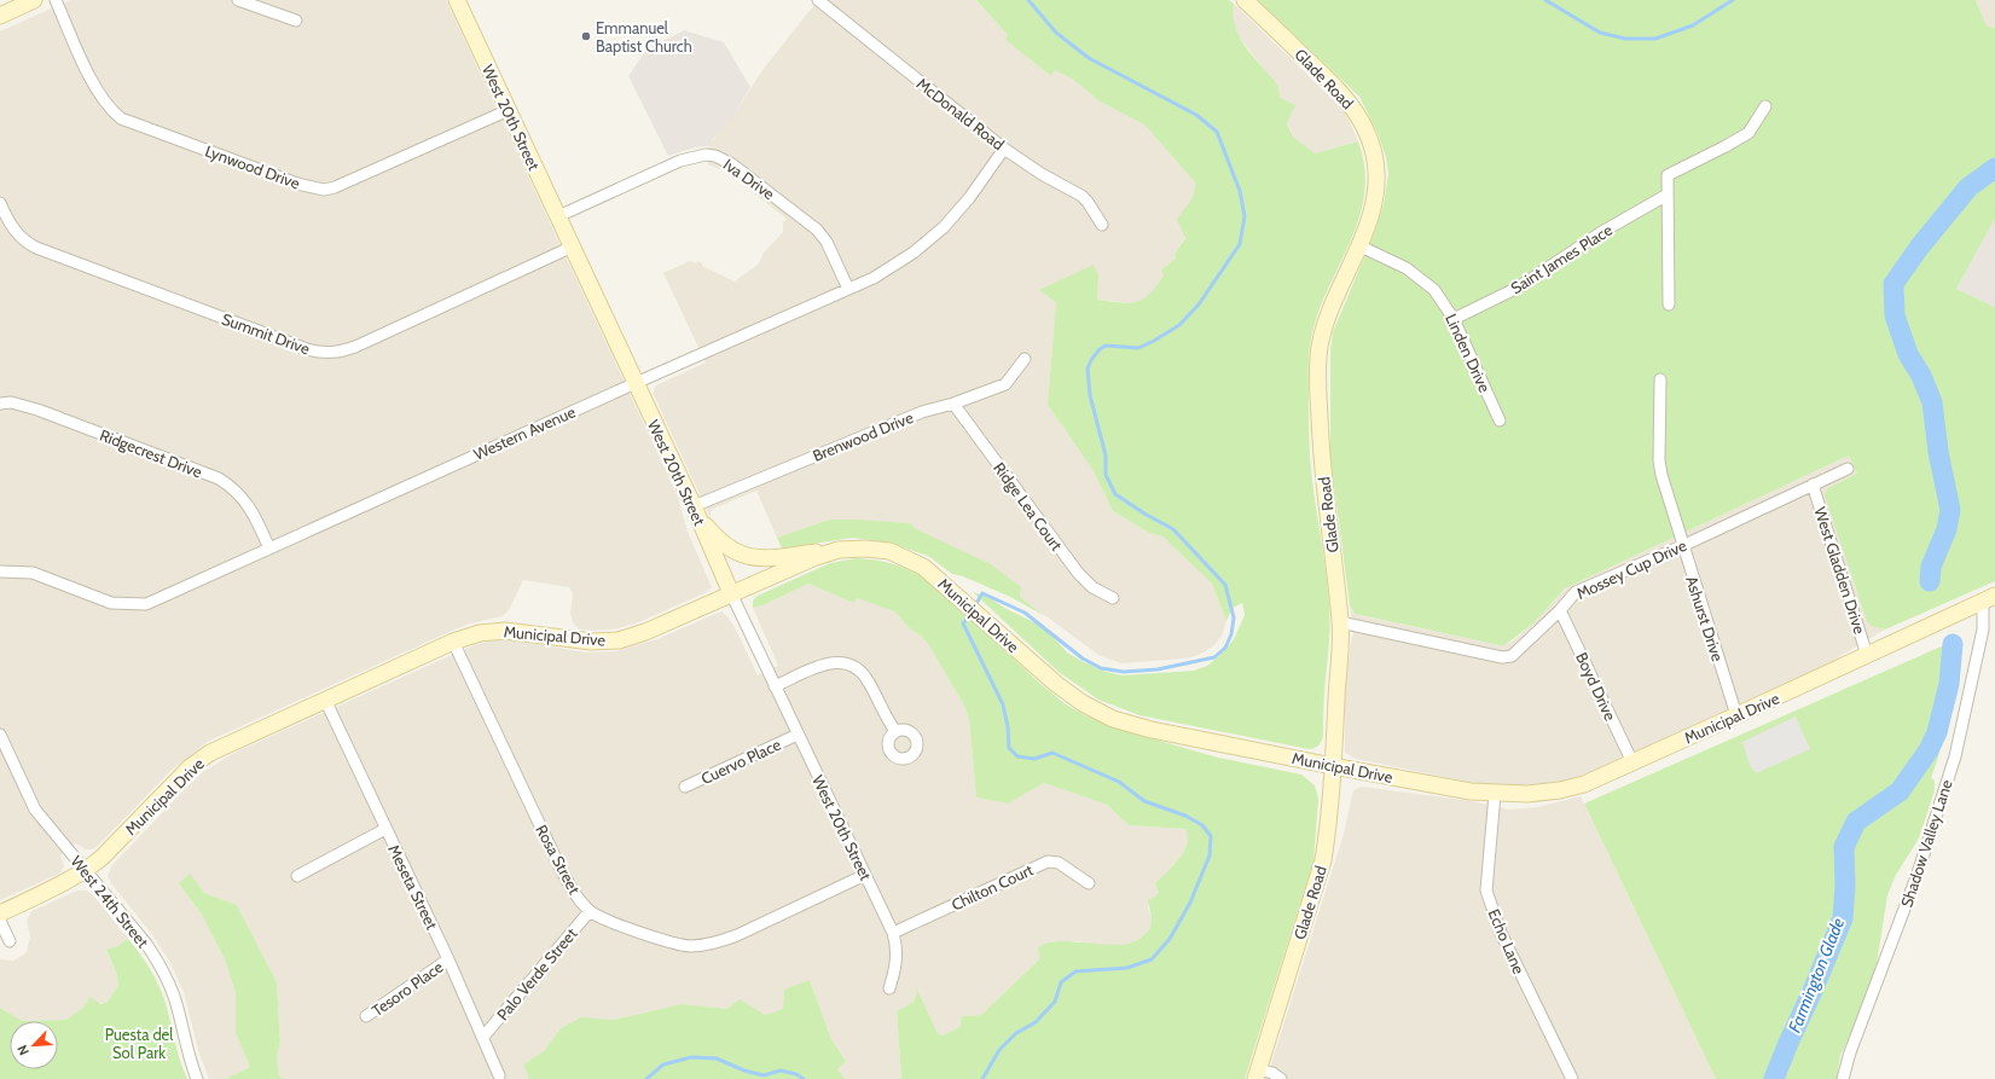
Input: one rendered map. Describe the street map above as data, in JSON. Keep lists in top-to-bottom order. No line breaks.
{"streets":{"main road":["Glade Road","West 20th Street","Municipal Drive"],"street":["McDonald Road","Lynwood Drive","Iva Drive","Saint James Place","Summit Drive","Linden Drive","Western Avenue","Brenwood Drive","Ridgecrest Drive","Ridge Lea Court","Mossey Cup Drive","West Gladden Drive","Ashurst Drive","Boyd Drive","Cuervo Place","Shadow Valley Lane","Rosa Street","Meseta Street","Chilton Court","West 24th Street","Echo Lane","Palo Verde Street","Tesoro Place"]},"crossings":[["Glade Road","Linden Drive"],["Glade Road","Mossey Cup Drive"],["Glade Road","Municipal Drive"],["McDonald Road","Western Avenue"],["West 20th Street","Lynwood Drive"],["West 20th Street","Iva Drive"],["West 20th Street","Summit Drive"],["West 20th Street","Western Avenue"],["West 20th Street","Brenwood Drive"],["West 20th Street","Municipal Drive"],["West 20th Street","Cuervo Place"],["West 20th Street","Rosa Street"],["West 20th Street","Chilton Court"],["Iva Drive","Western Avenue"],["Saint James Place","Linden Drive"],["Western Avenue","Ridgecrest Drive"],["Brenwood Drive","Ridge Lea Court"],["Mossey Cup Drive","West Gladden Drive"],["Mossey Cup Drive","Ashurst Drive"],["Mossey Cup Drive","Boyd Drive"],["West Gladden Drive","Municipal Drive"],["Municipal Drive","Ashurst Drive"],["Municipal Drive","Boyd Drive"],["Municipal Drive","Shadow Valley Lane"],["Municipal Drive","Rosa Street"],["Municipal Drive","Meseta Street"],["Municipal Drive","West 24th Street"],["Municipal Drive","Echo Lane"],["Rosa Street","Palo Verde Street"],["Meseta Street","Palo Verde Street"],["Meseta Street","Tesoro Place"]],"water":["Farmington Glade"],"parks":["Puesta del Sol Park"],"places":["Emmanuel Baptist Church"],"north":"bottom left"}
